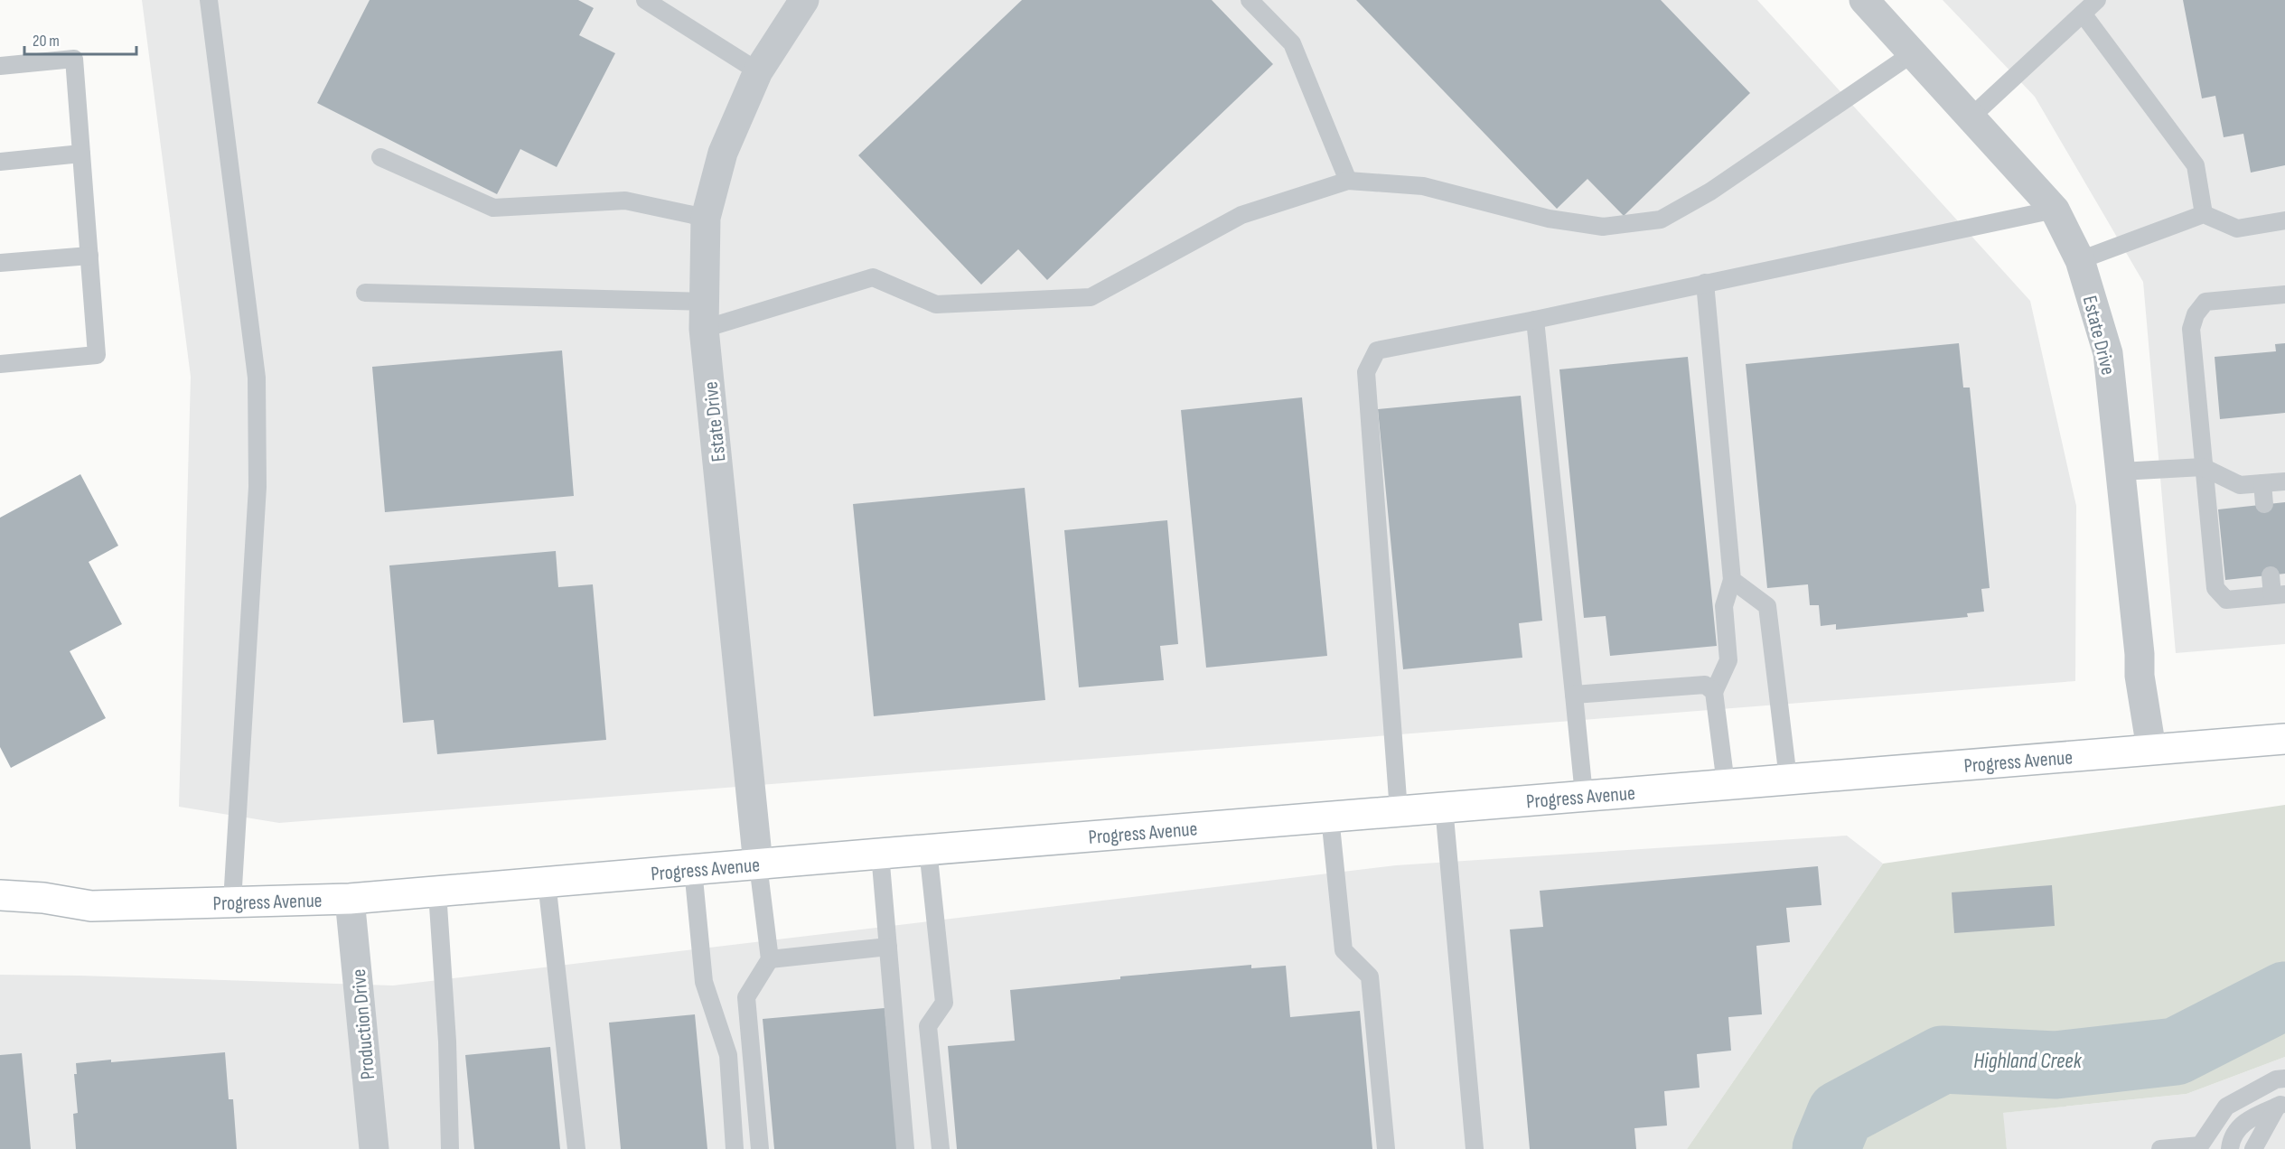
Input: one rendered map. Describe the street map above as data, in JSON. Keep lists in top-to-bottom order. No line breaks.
{"streets":{"main road":["Progress Avenue"],"street":["Estate Drive","Production Drive"]},"crossings":[["Estate Drive","Progress Avenue"],["Progress Avenue","Production Drive"]],"water":["Highland Creek"],"scale_bar":"20 m"}
